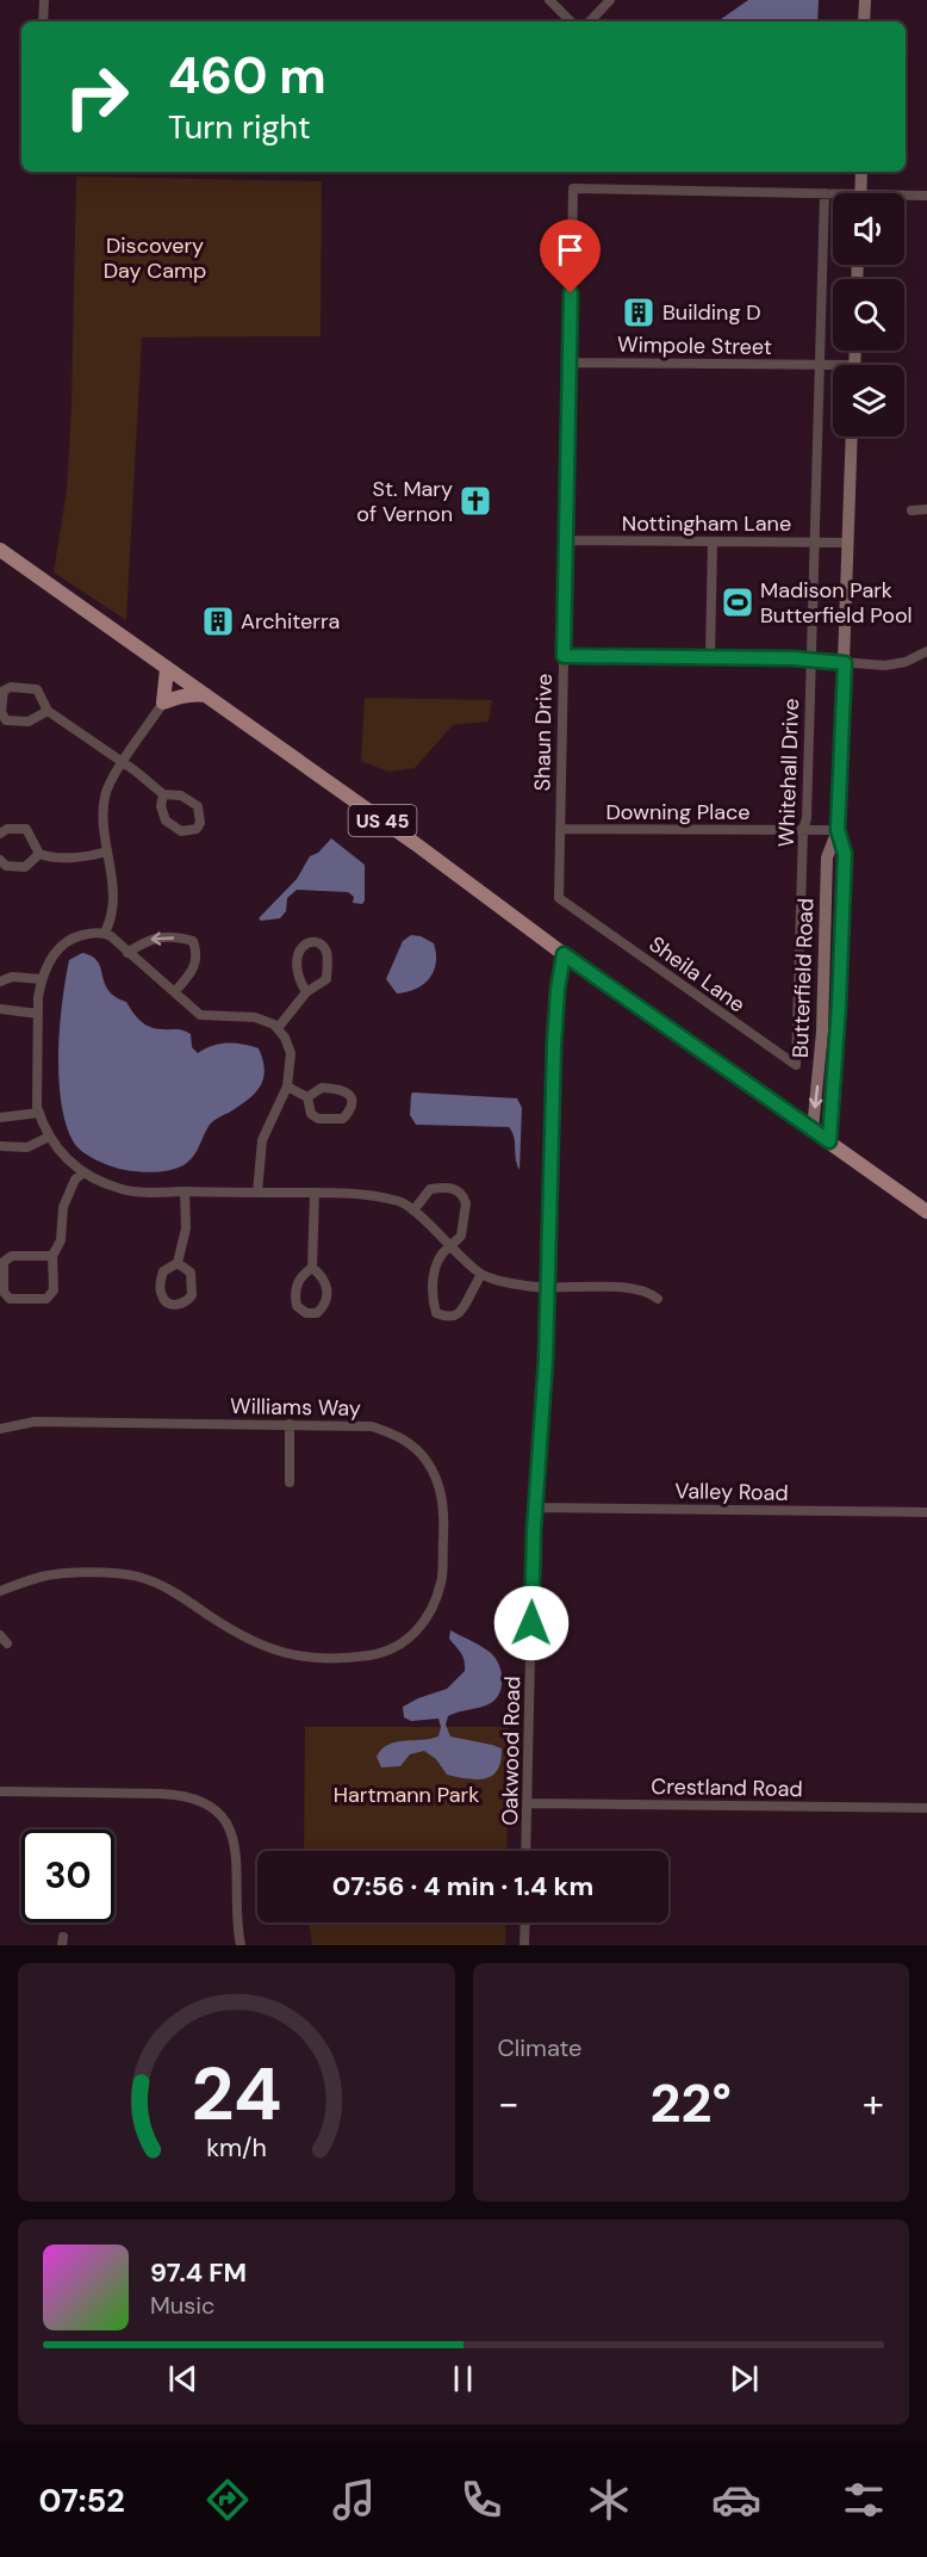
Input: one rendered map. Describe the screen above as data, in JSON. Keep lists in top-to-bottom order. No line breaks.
{"streets":{"main road":["US 45","Butterfield Road"],"street":["Wimpole Street","Nottingham Lane","Shaun Drive","Whitehall Drive","Downing Place","Sheila Lane","Williams Way","Valley Road","Oakwood Road","Crestland Road"]},"crossings":[["Wimpole Street","Shaun Drive"],["Wimpole Street","Whitehall Drive"],["Nottingham Lane","Shaun Drive"],["Nottingham Lane","Whitehall Drive"],["Nottingham Lane","Butterfield Road"],["Shaun Drive","Whitehall Drive"],["Shaun Drive","Downing Place"],["Shaun Drive","Sheila Lane"],["Whitehall Drive","Downing Place"],["Whitehall Drive","Sheila Lane"],["Downing Place","Butterfield Road"],["US 45","Butterfield Road"],["US 45","Oakwood Road"],["Valley Road","Oakwood Road"],["Oakwood Road","Crestland Road"]],"parks":["Discovery Day Camp","Hartmann Park"],"places":{"building":["Building D","Architerra"],"church":["St. Mary of Vernon"],"sports":["Madison Park Butterfield Pool"]},"page":{"turn":["460 m","Turn right"],"limit":"30","trip":"07:56 · 4 min · 1.4 km","tile":"Climate","heat":["−","22°","+"],"song":["97.4 FM","Music"],"tabs":"07:52","gauge":["24","km/h"]}}
